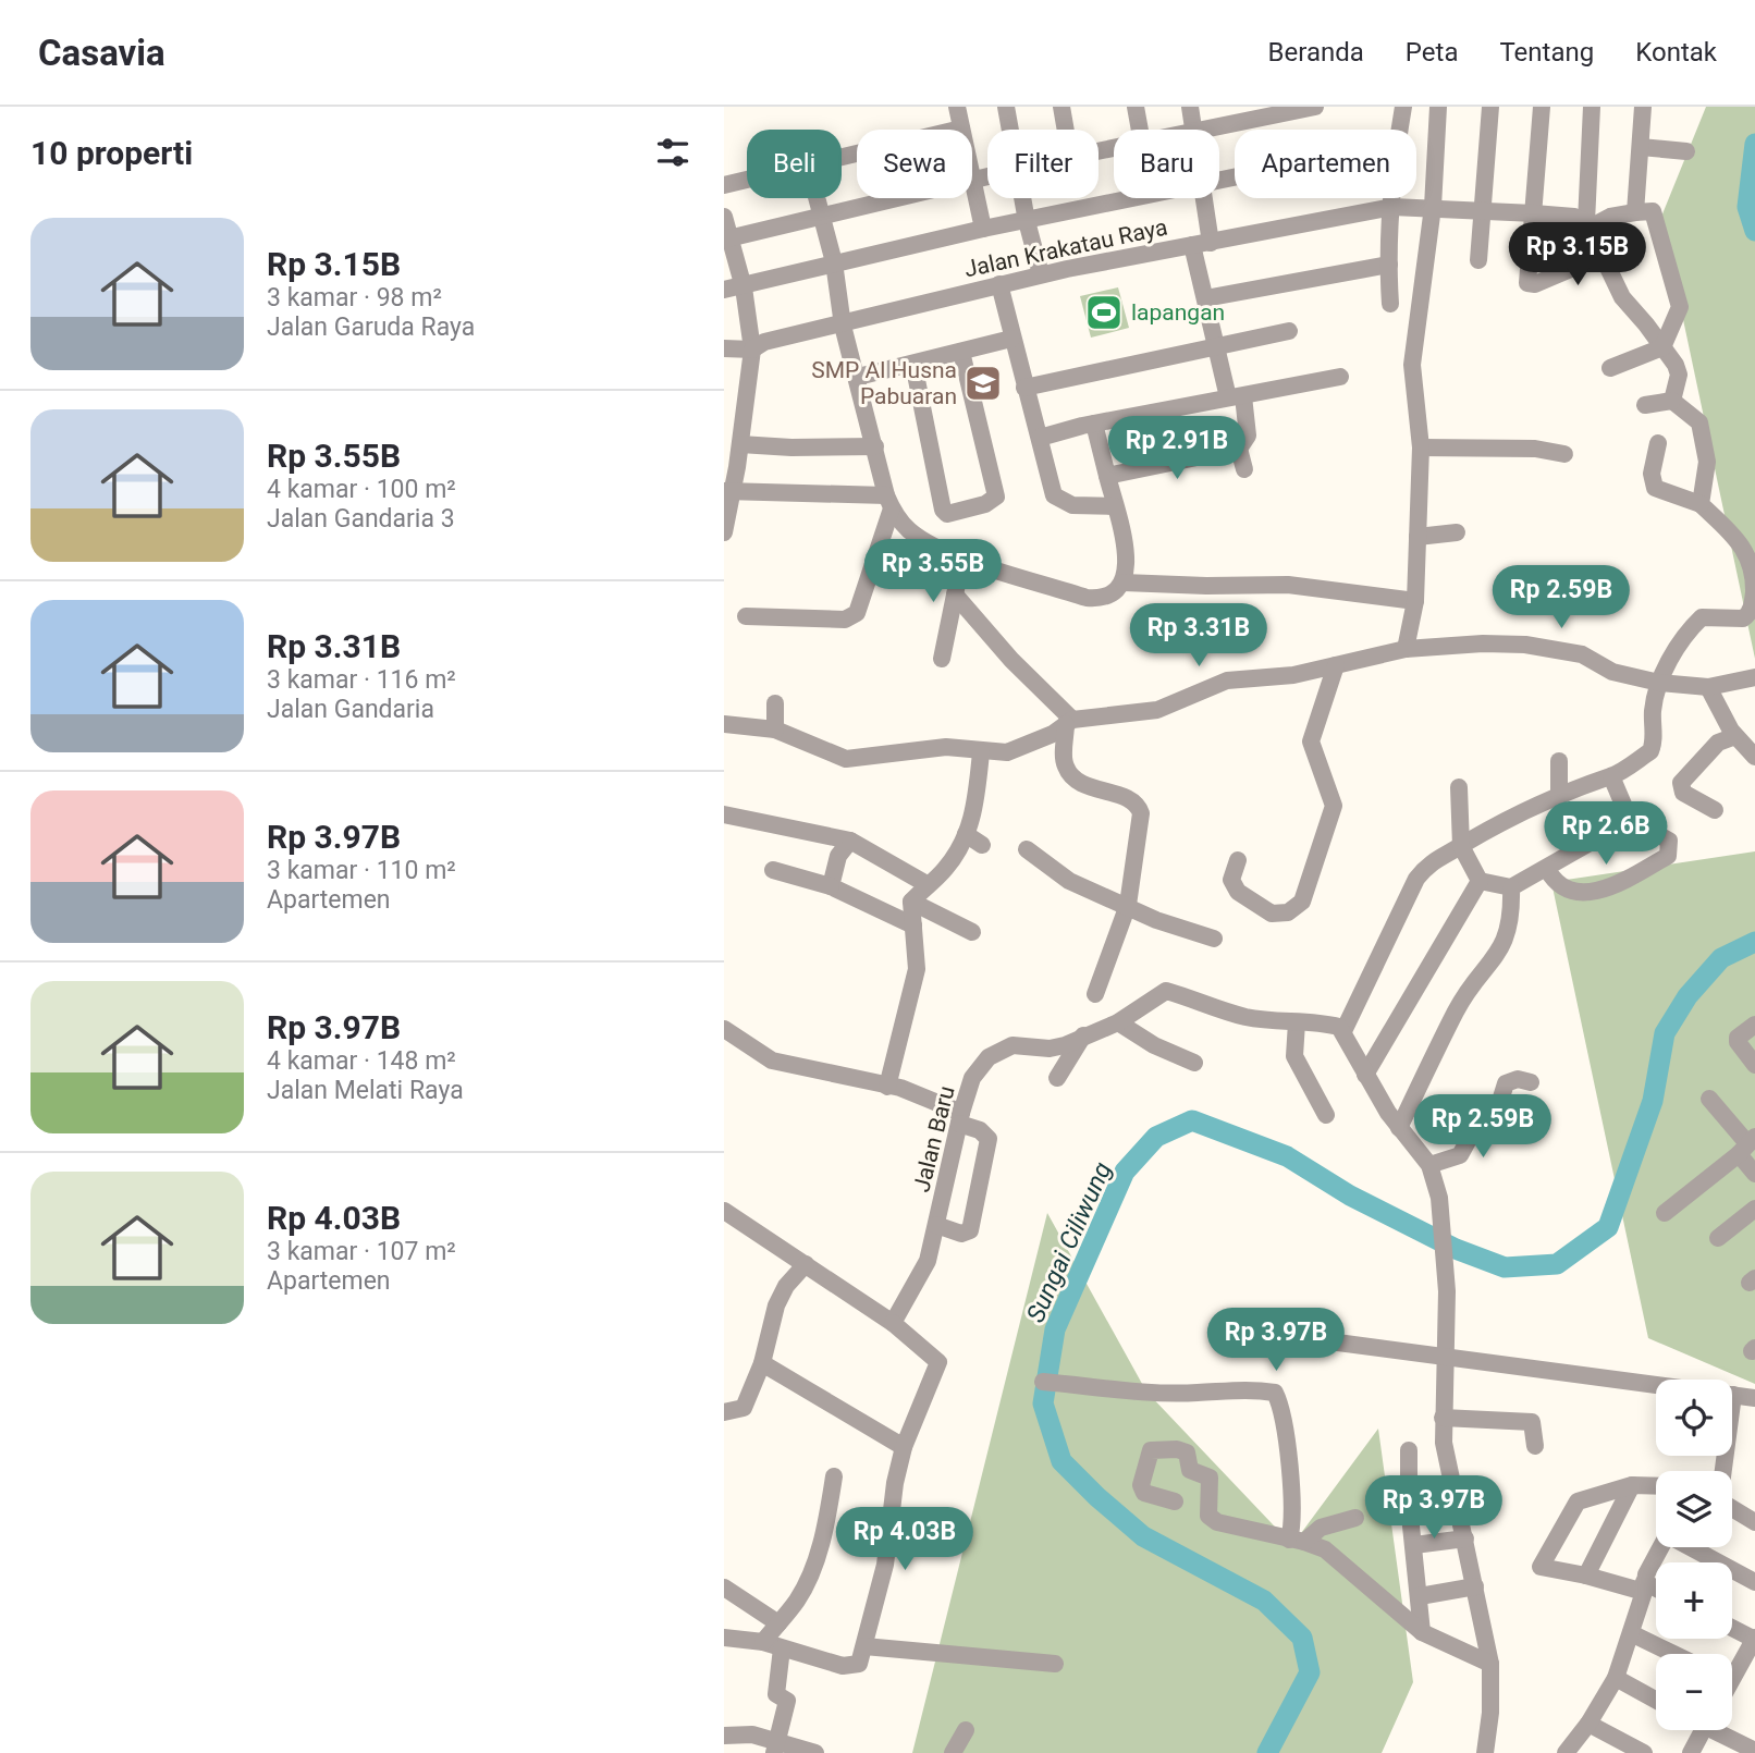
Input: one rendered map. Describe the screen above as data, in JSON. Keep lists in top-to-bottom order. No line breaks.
{"streets":{"street":["Jalan Krakatau Raya","Jalan Baru"]},"water":["Sungai Ciliwung"],"places":{"sports":["lapangan"],"school or university":["SMP Al Husna Pabuaran"]},"page":{"header":"Casavia","nav":["Beranda","Peta","Tentang","Kontak"],"heading":"10 properti","chip":["Beli","Sewa","Filter","Baru","Apartemen"],"list":[{"name":"Rp 3.15B","note":"3 kamar · 98 m² · Jalan Garuda Raya"},{"name":"Rp 3.55B","note":"4 kamar · 100 m² · Jalan Gandaria 3"},{"name":"Rp 3.31B","note":"3 kamar · 116 m² · Jalan Gandaria"},{"name":"Rp 3.97B","note":"3 kamar · 110 m² · Apartemen"},{"name":"Rp 3.97B","note":"4 kamar · 148 m² · Jalan Melati Raya"},{"name":"Rp 4.03B","note":"3 kamar · 107 m² · Apartemen"}],"price":["Rp 3.15B","Rp 2.91B","Rp 3.55B","Rp 2.59B","Rp 3.31B","Rp 2.6B","Rp 2.59B","Rp 3.97B","Rp 3.97B","Rp 4.03B"],"map_buttons":["+","−"]}}
